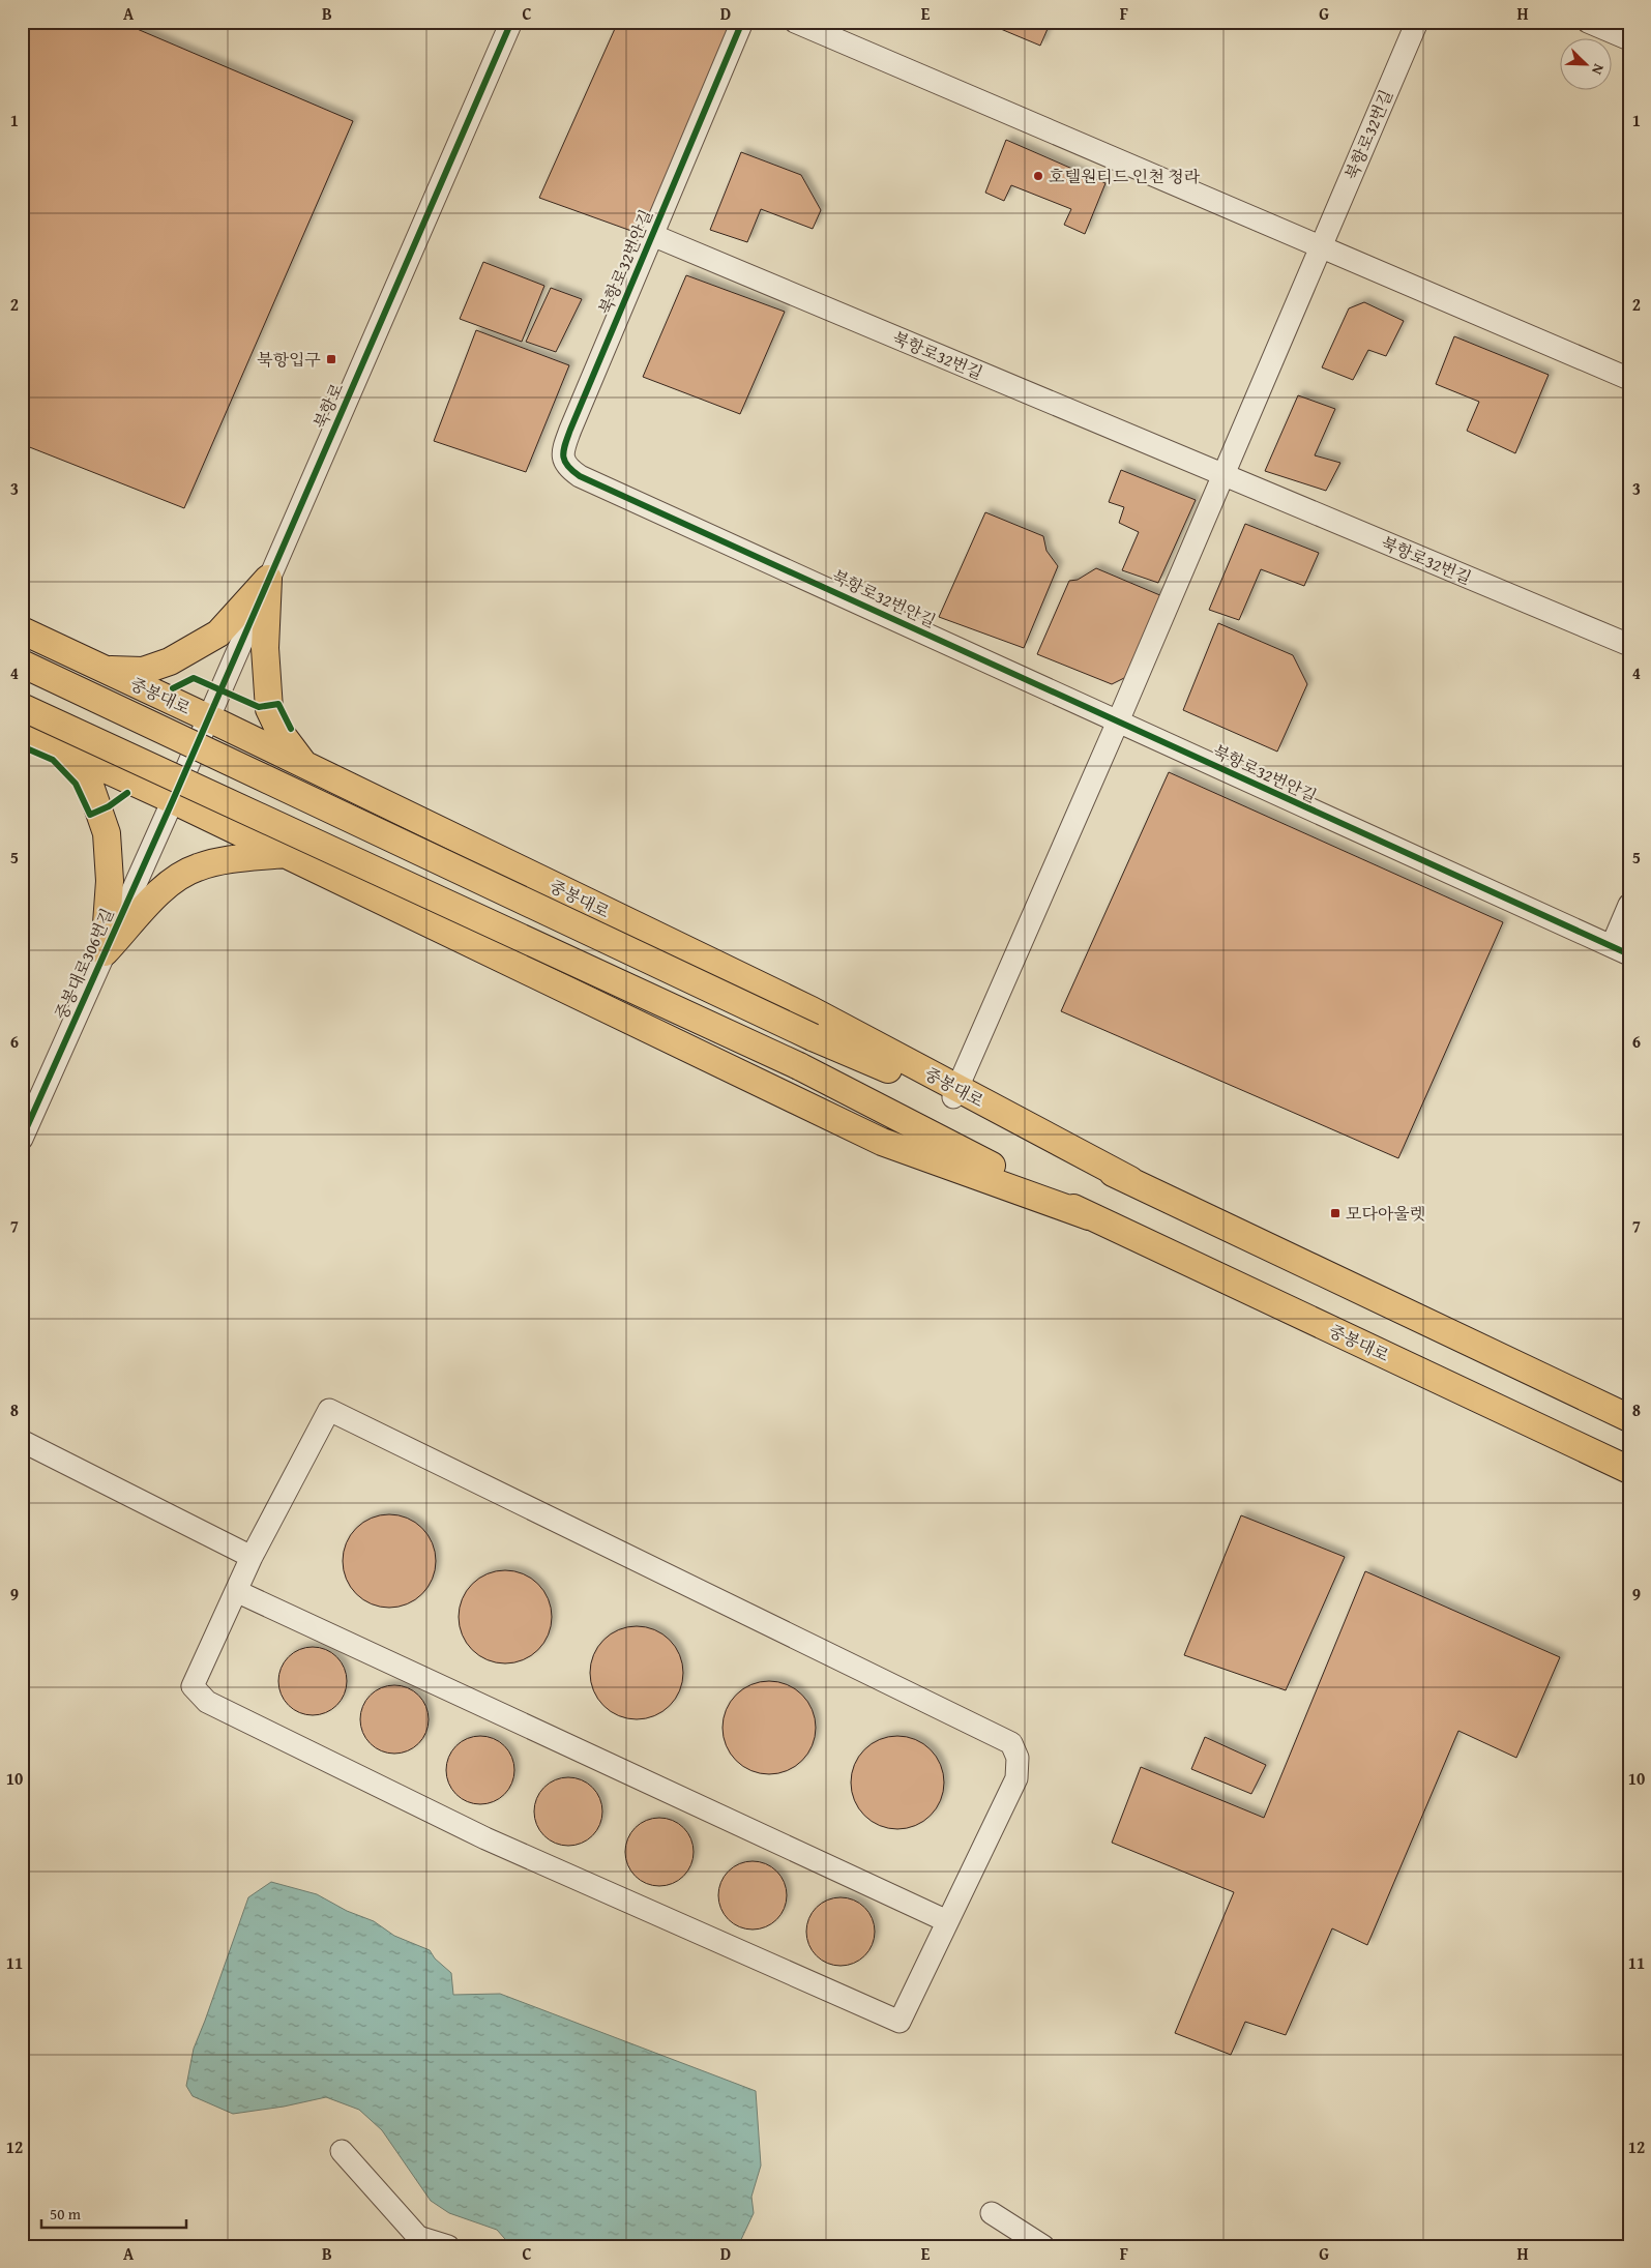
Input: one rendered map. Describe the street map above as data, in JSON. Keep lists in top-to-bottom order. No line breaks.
{"streets":{"main road":["중봉대로"],"street":["북항로32번길","북항로32번안길","북항로","중봉대로306번길"]},"crossings":[["북항로32번길","북항로32번안길"],["북항로32번길","중봉대로"],["북항로","중봉대로"],["북항로","중봉대로306번길"],["중봉대로","중봉대로306번길"]],"places":{"other":["호텔원티드 인천 청라"],"transit":["북항입구","모다아울렛"]},"scale_bar":"50 m","north":"bottom right","grid":{"columns":["A","B","C","D","E","F","G","H"],"rows":["1","2","3","4","5","6","7","8","9","10","11","12"]}}
